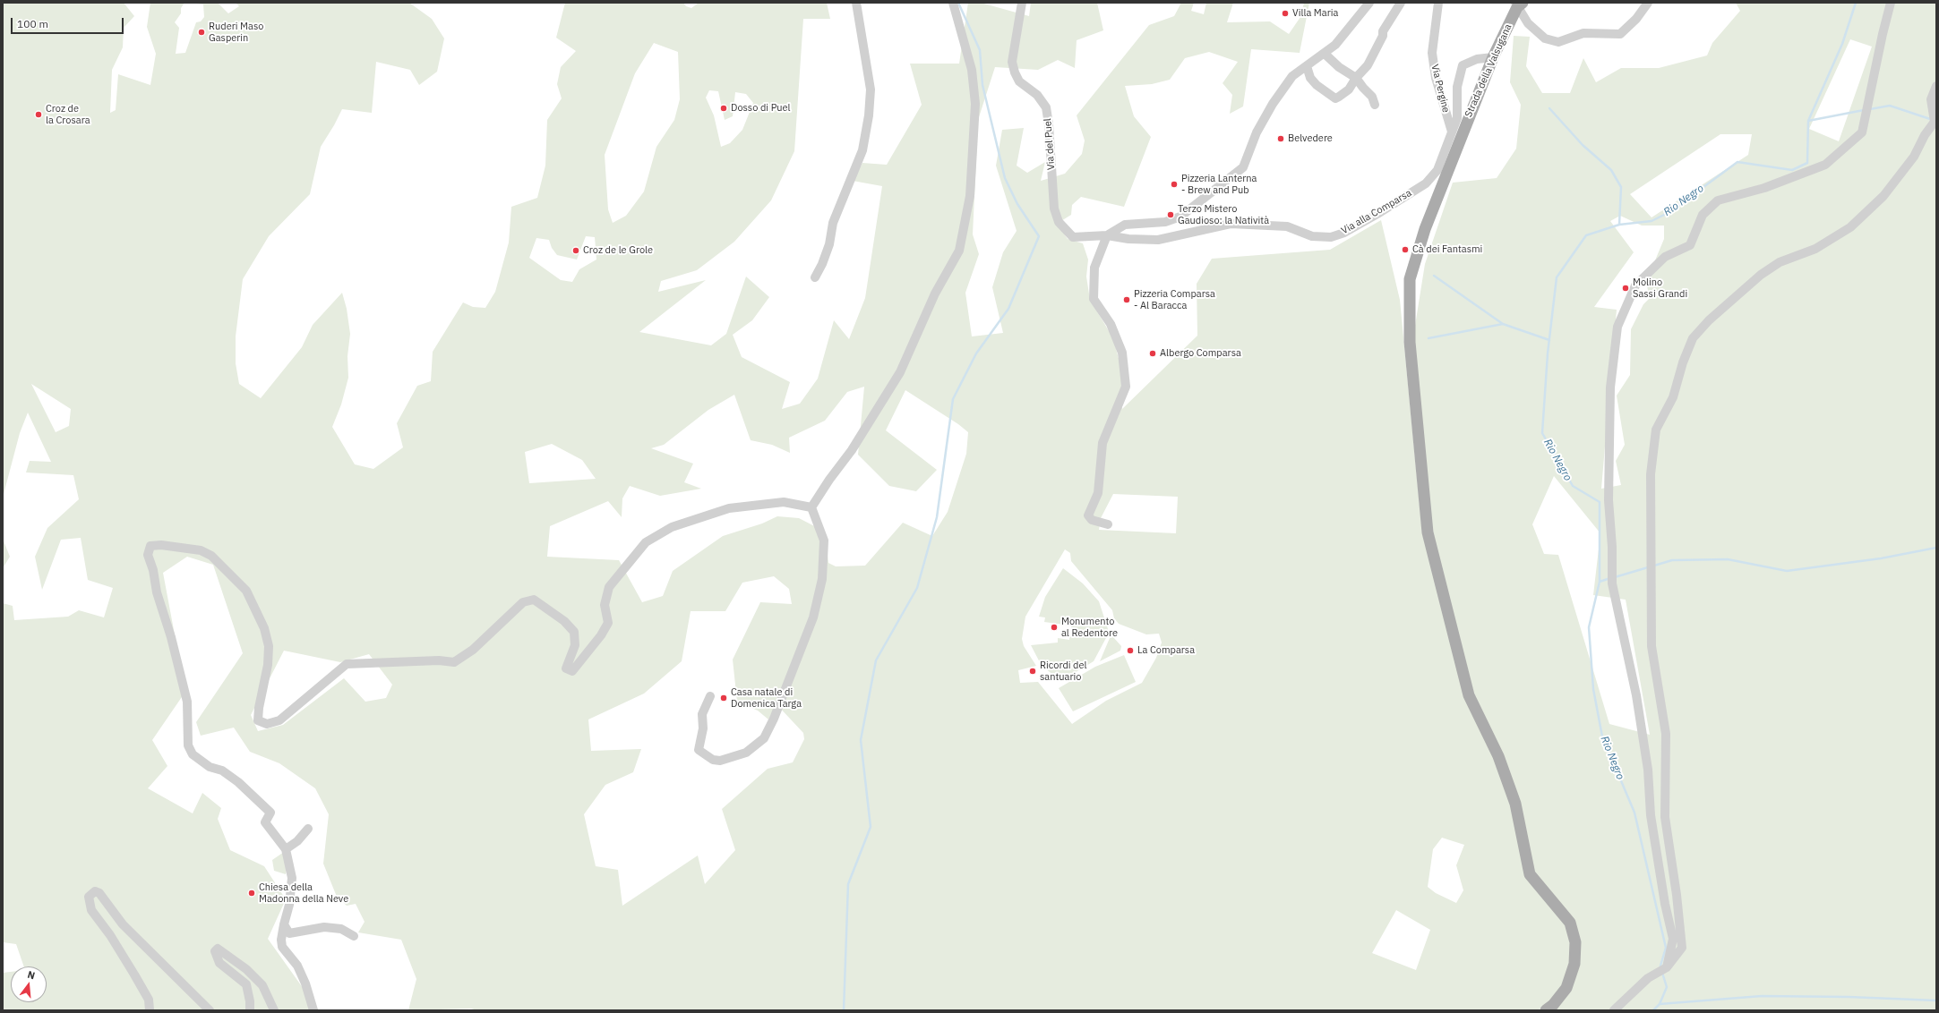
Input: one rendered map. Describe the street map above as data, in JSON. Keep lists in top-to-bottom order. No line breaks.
{"streets":{"main road":["Strada della Valsugana"],"street":["Via Pergine","Via del Puel","Via alla Comparsa"]},"crossings":[["Strada della Valsugana","Via alla Comparsa"],["Via Pergine","Via alla Comparsa"],["Via del Puel","Via alla Comparsa"]],"water":["Rio Negro"],"places":["Villa Maria","Ruderi Maso Gasperin","Dosso di Puel","Croz de la Crosara","Belvedere","Pizzeria Lanterna - Brew and Pub","Terzo Mistero Gaudioso: la Natività","Cà dei Fantasmi","Croz de le Grole","Molino Sassi Grandi","Pizzeria Comparsa - Al Baracca","Albergo Comparsa","Monumento al Redentore","La Comparsa","Ricordi del santuario","Casa natale di Domenica Targa","Chiesa della Madonna della Neve"],"scale_bar":"100 m","north":"top"}
